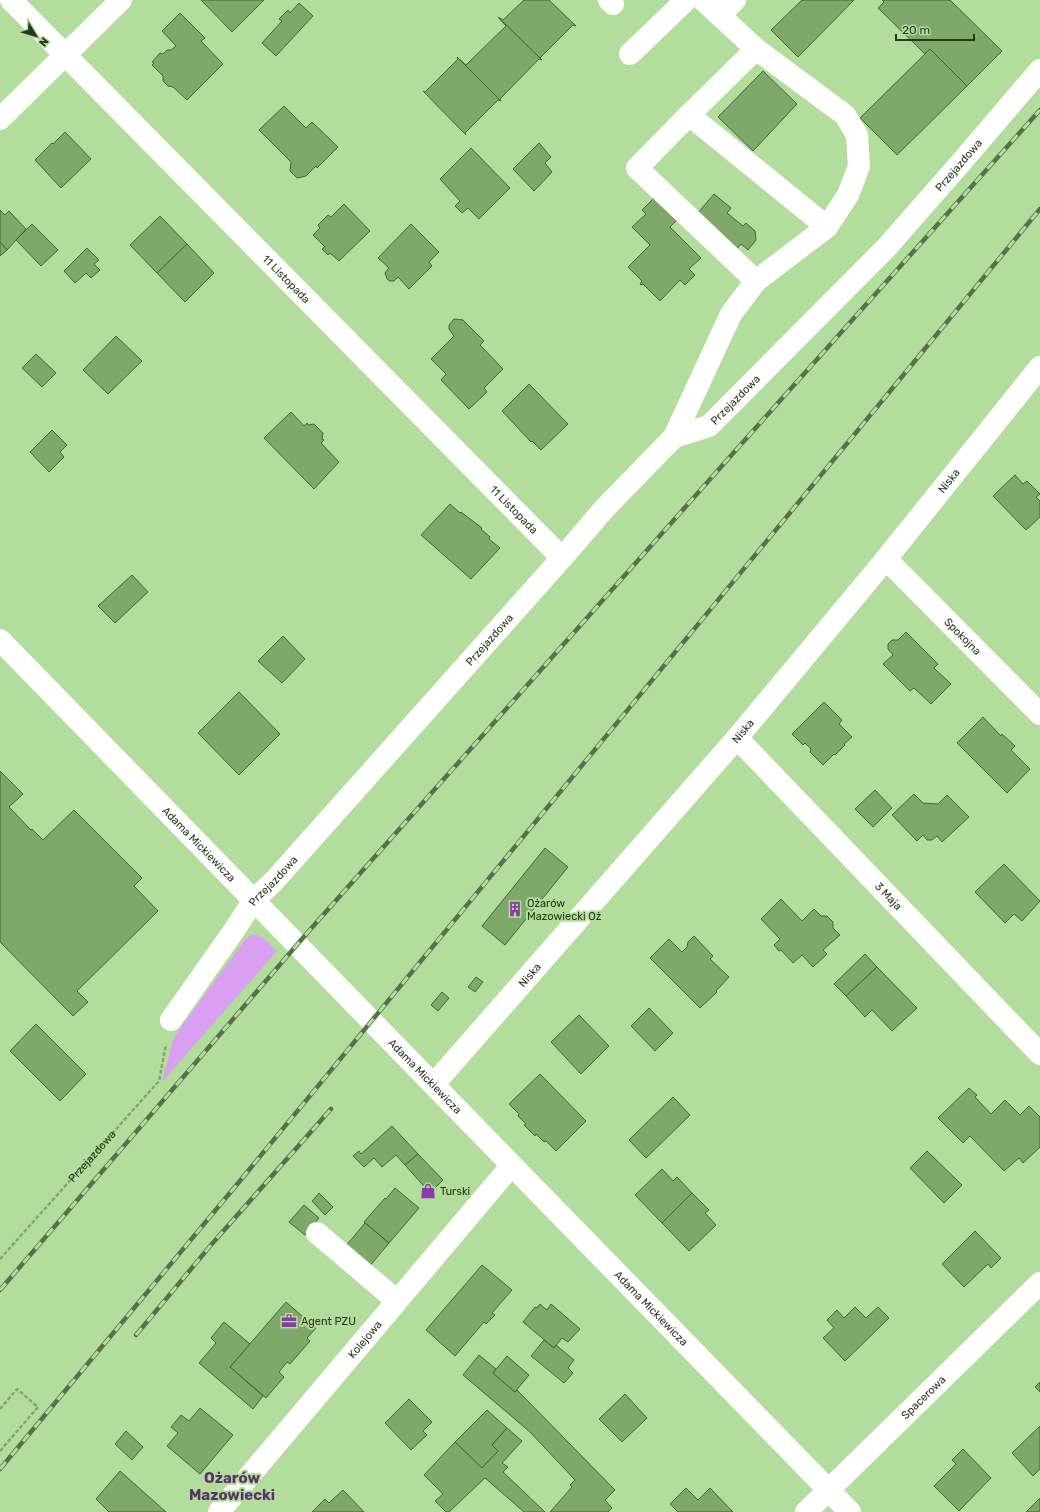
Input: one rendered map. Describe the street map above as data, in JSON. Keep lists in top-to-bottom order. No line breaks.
{"streets":{"street":["Przejazdowa","11 Listopada","Niska","Spokojna","Adama Mickiewicza","3 Maja","Kolejowa","Spacerowa"]},"crossings":[["Przejazdowa","11 Listopada"],["Przejazdowa","Adama Mickiewicza"],["Niska","Spokojna"],["Niska","Adama Mickiewicza"],["Niska","3 Maja"],["Adama Mickiewicza","Kolejowa"],["Adama Mickiewicza","Spacerowa"]],"districts":["Ożarów Mazowiecki"],"places":{"building":["Ożarów Mazowiecki Oż"],"shop":["Turski"],"office":["Agent PZU"]},"scale_bar":"20 m","north":"bottom right"}
